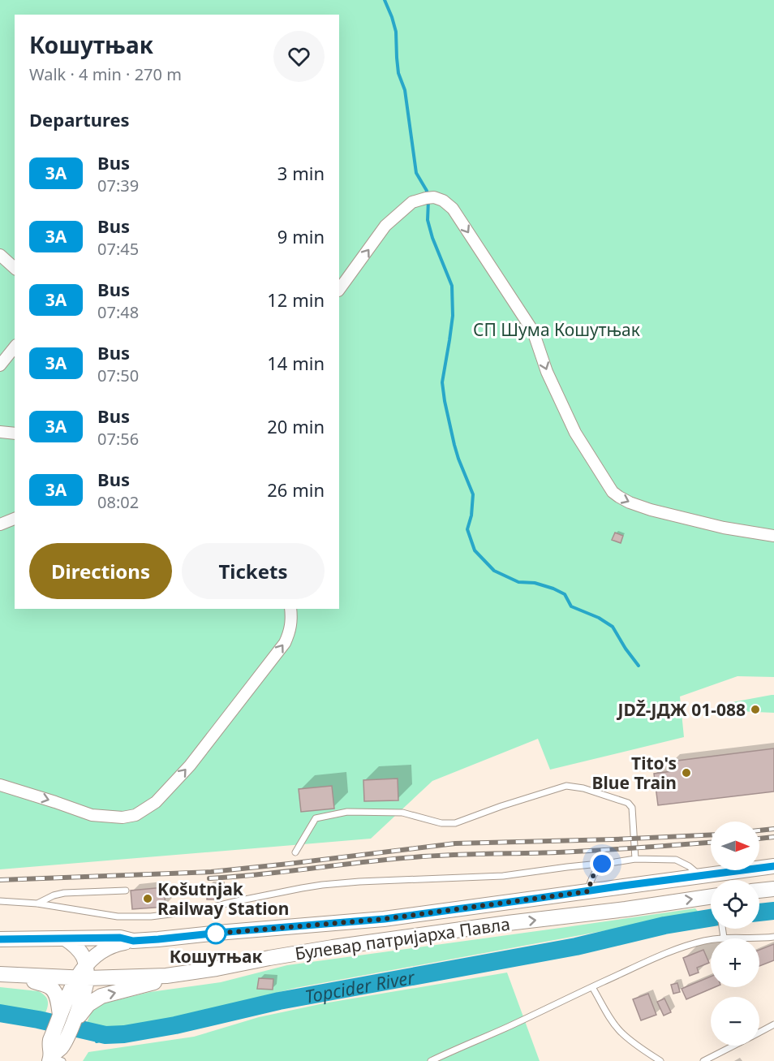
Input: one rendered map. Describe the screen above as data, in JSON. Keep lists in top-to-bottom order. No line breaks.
{"streets":{"main road":["Булевар патријарха Павла"]},"water":["Topcider River"],"parks":["СП Шума Кошутњак"],"places":["JDŽ-JДЖ 01-088","Tito's Blue Train","Košutnjak Railway Station","Кошутњак"],"lines":["bus line 3A"],"north":"right","page":{"heading":[["Кошутњак","Walk · 4 min · 270 m"],"Departures"],"list":[{"mark":"3A","name":"Bus","note":"07:39","value":"3 min"},{"mark":"3A","name":"Bus","note":"07:45","value":"9 min"},{"mark":"3A","name":"Bus","note":"07:48","value":"12 min"},{"mark":"3A","name":"Bus","note":"07:50","value":"14 min"},{"mark":"3A","name":"Bus","note":"07:56","value":"20 min"},{"mark":"3A","name":"Bus","note":"08:02","value":"26 min"}],"buttons":["Directions","Tickets"],"map_buttons":["+","−"]}}
